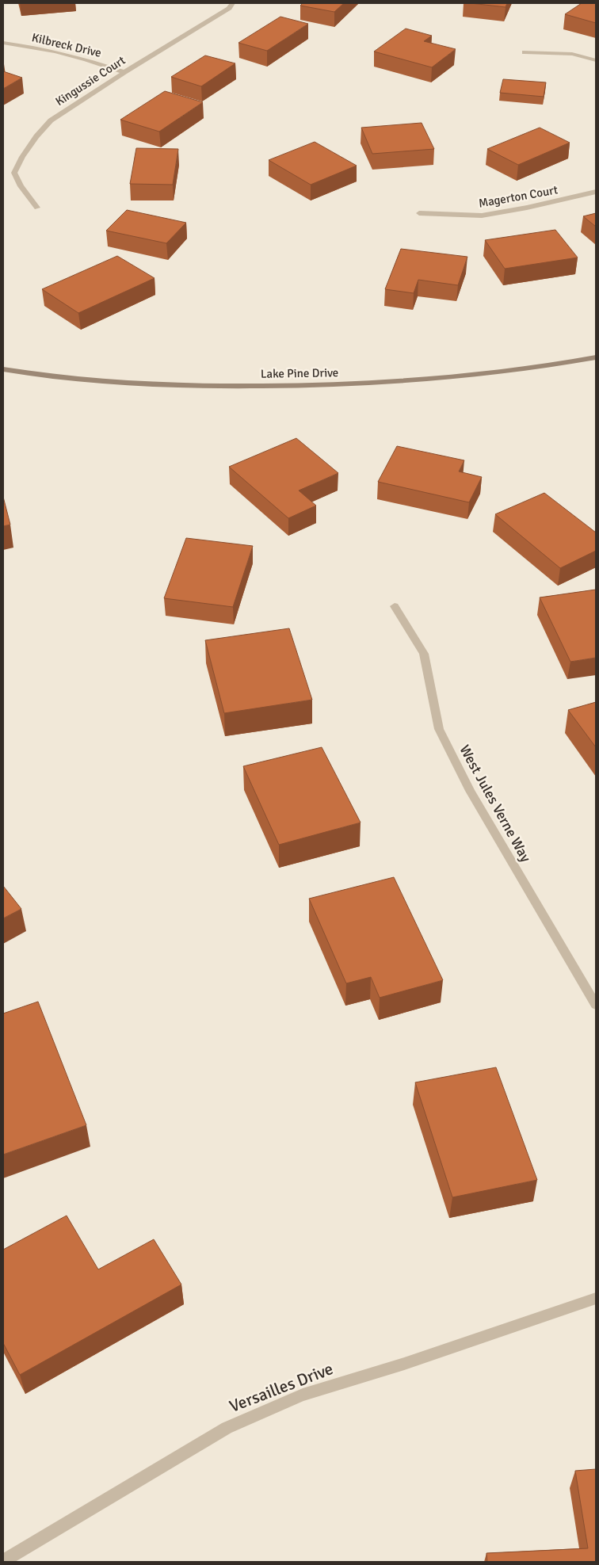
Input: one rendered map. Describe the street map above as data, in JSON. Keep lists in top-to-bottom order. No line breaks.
{"streets":{"main road":["Lake Pine Drive"],"street":["Kilbreck Drive","Kingussie Court","Magerton Court","West Jules Verne Way","Versailles Drive"]},"crossings":[["Kilbreck Drive","Kingussie Court"]]}
